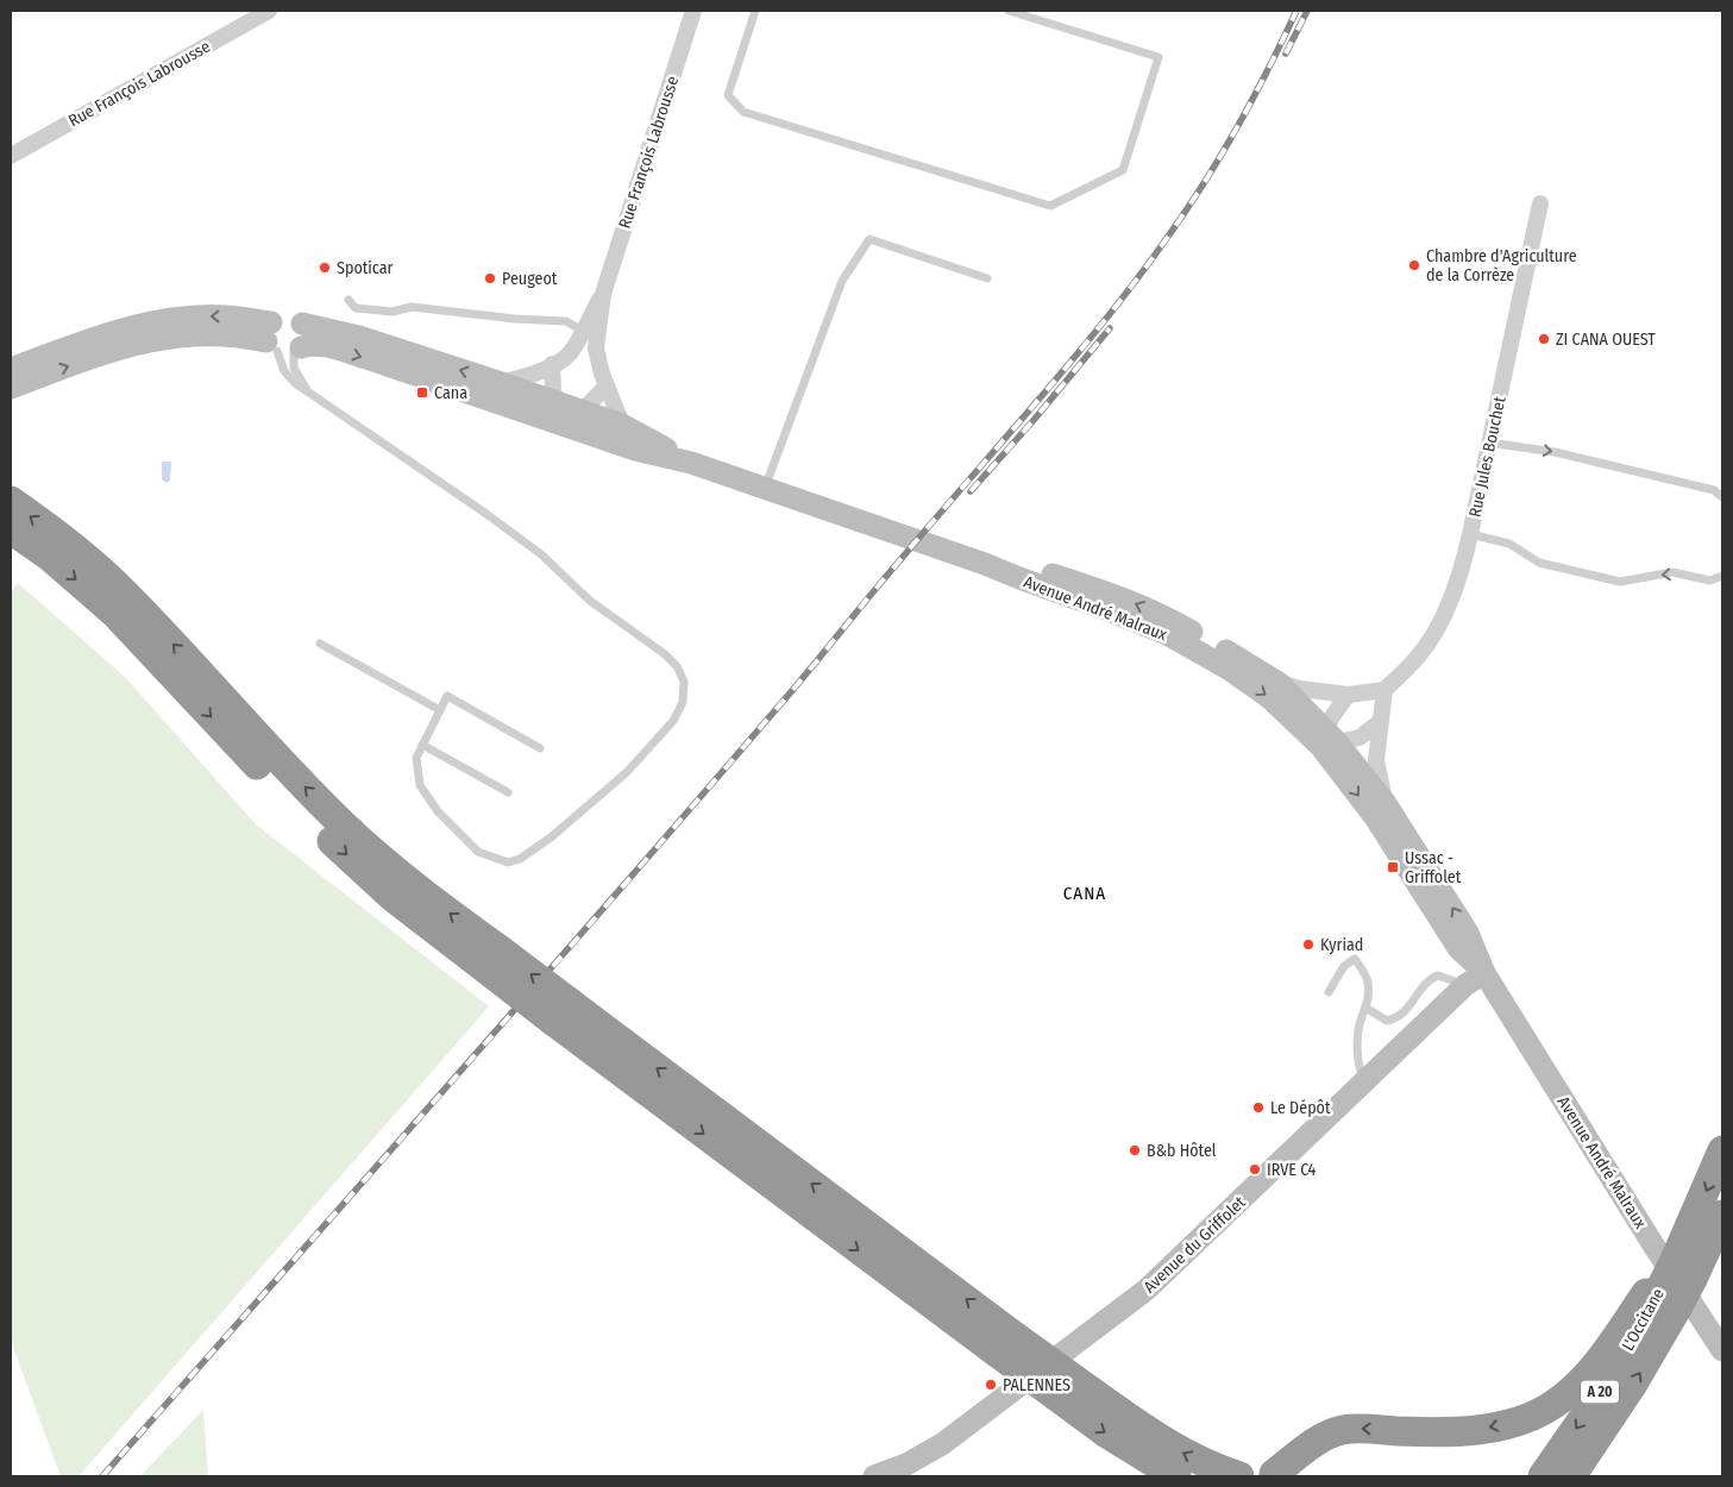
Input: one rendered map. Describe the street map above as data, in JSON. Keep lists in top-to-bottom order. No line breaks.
{"streets":{"highway":["L'Occitane","A 20"],"street":["Rue François Labrousse","Rue Jules Bouchet","Avenue André Malraux","Avenue du Griffolet"]},"crossings":[["Rue François Labrousse","Avenue André Malraux"],["Avenue André Malraux","Avenue du Griffolet"]],"districts":["CANA"],"places":{"other":["Chambre d'Agriculture de la Corrèze","Spoticar","Peugeot","ZI CANA OUEST","Kyriad","Le Dépôt","B&b Hôtel","IRVE C4","PALENNES"],"transit":["Cana","Ussac - Griffolet"]}}
